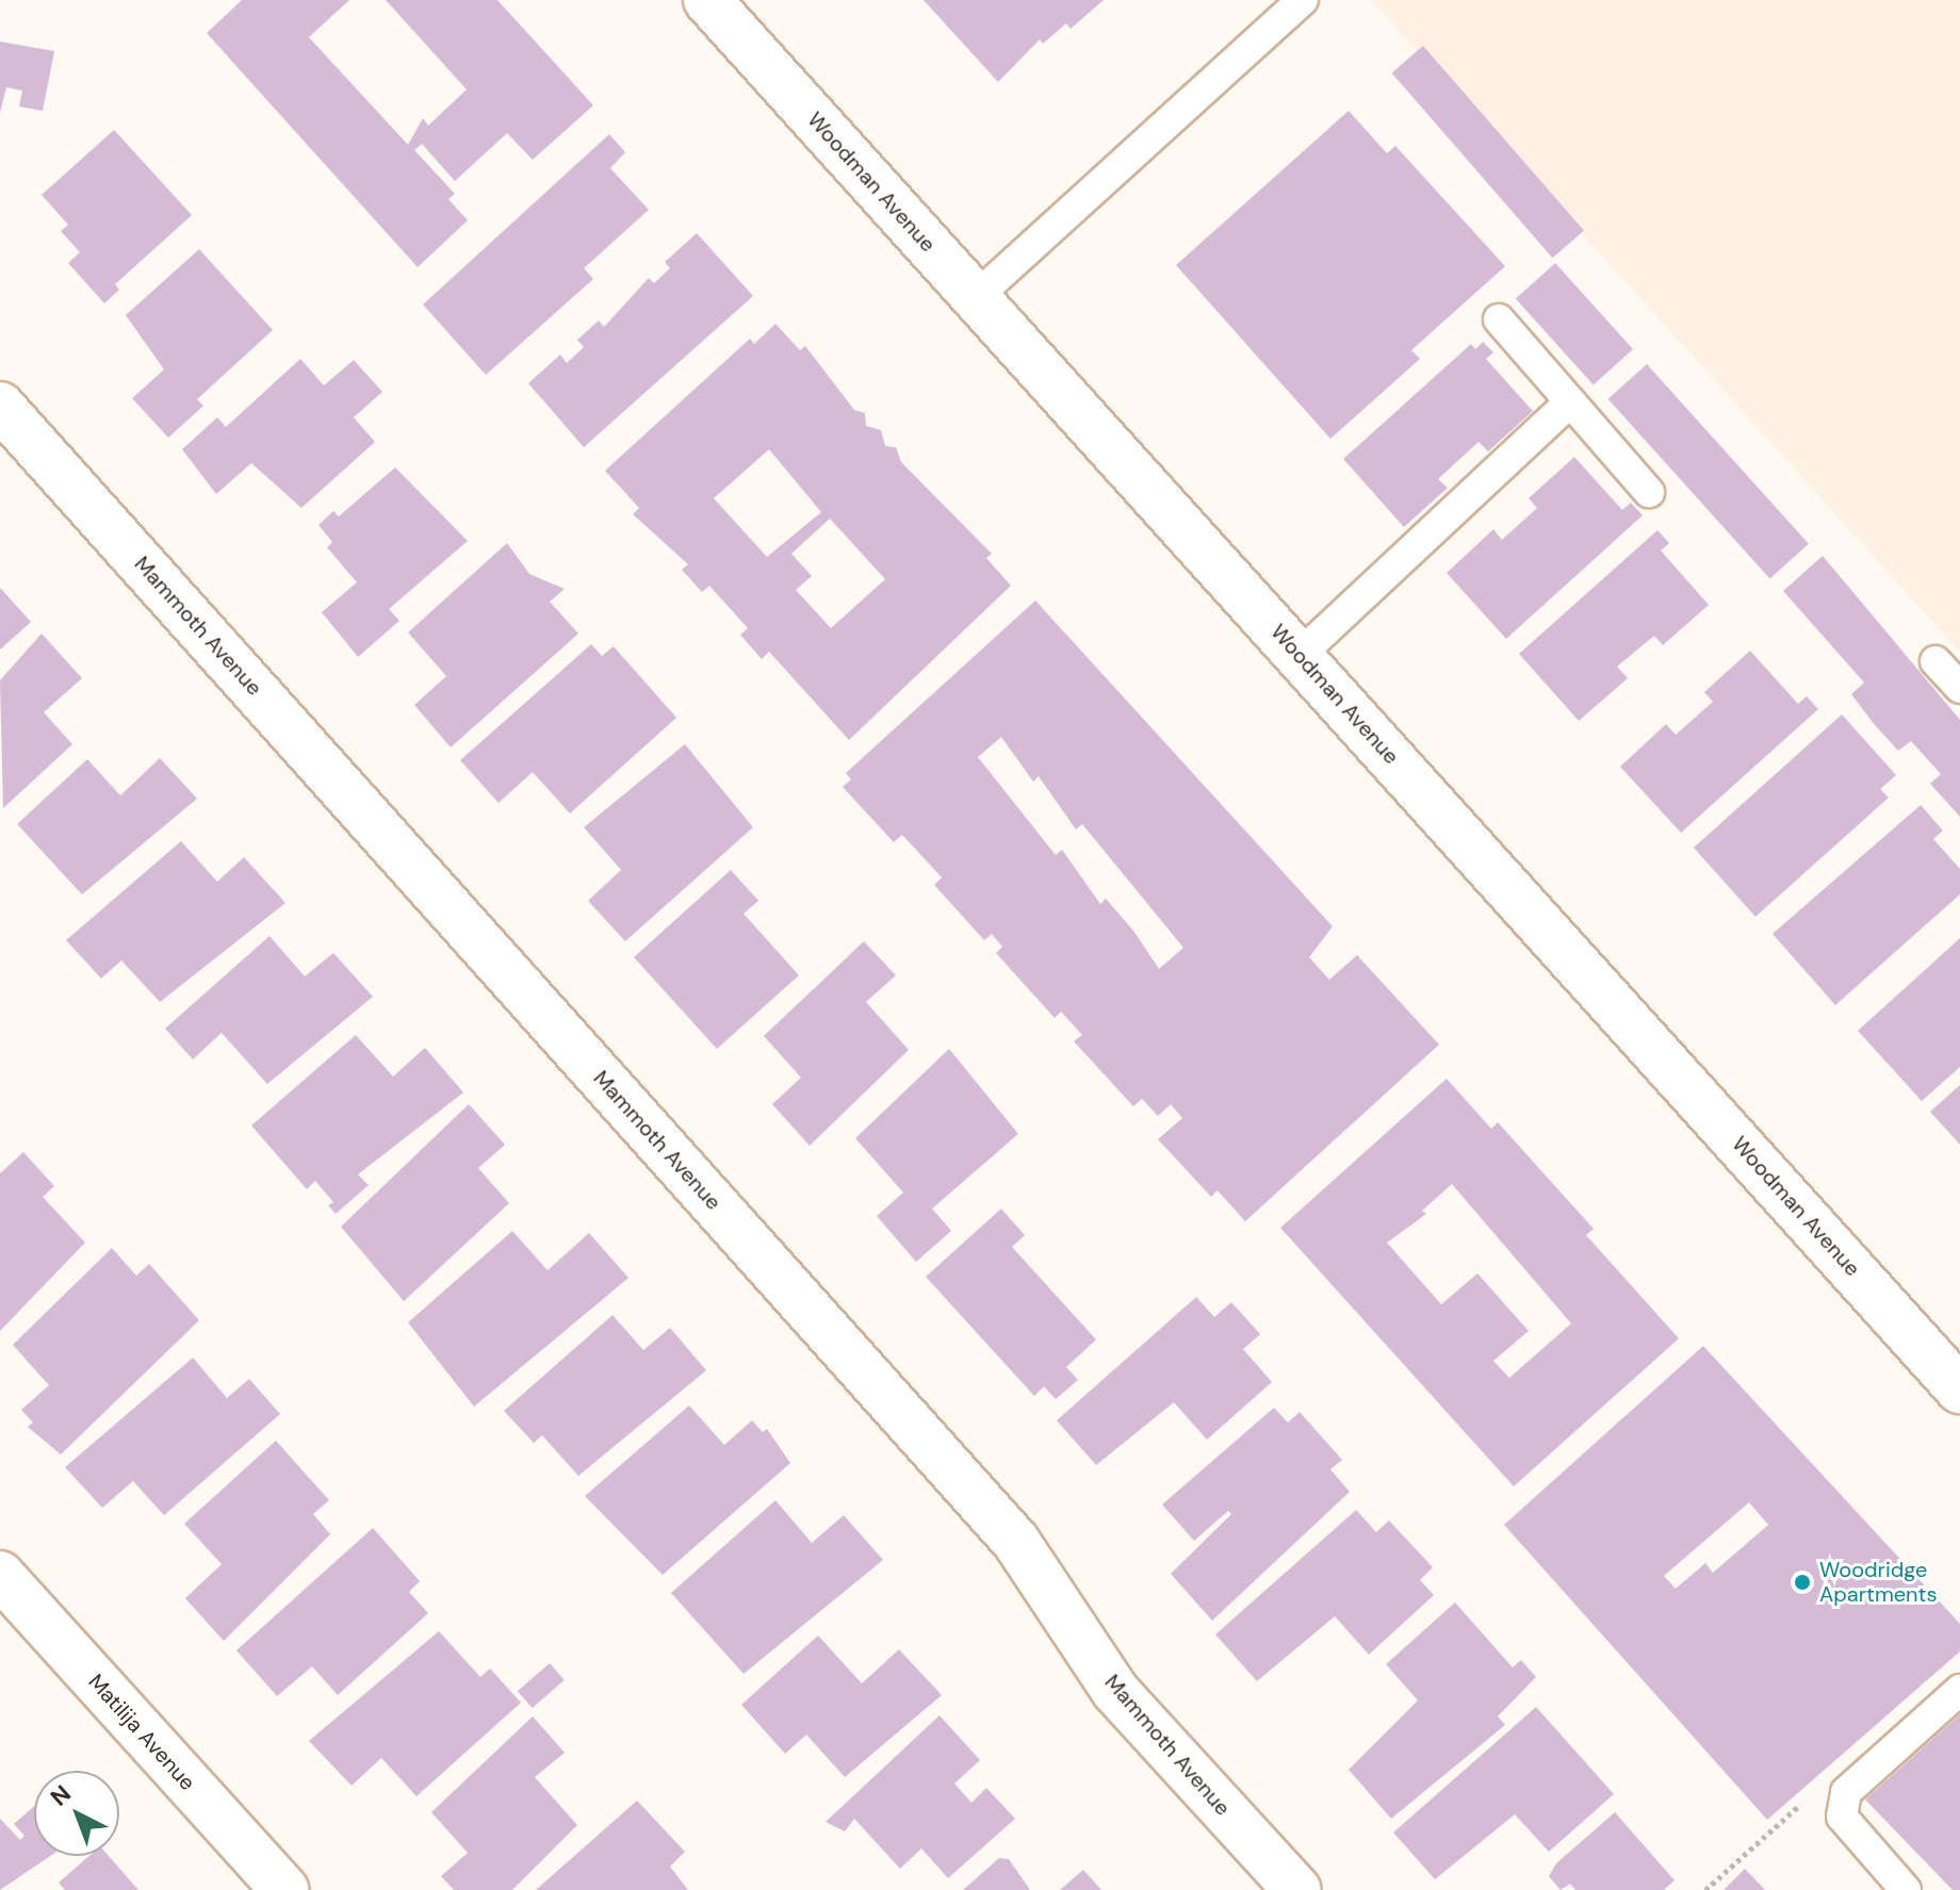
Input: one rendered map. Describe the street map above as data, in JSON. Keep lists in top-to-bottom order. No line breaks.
{"streets":{"street":["Woodman Avenue","Mammoth Avenue","Matilija Avenue"]},"places":["Woodridge Apartments"],"north":"top left"}
